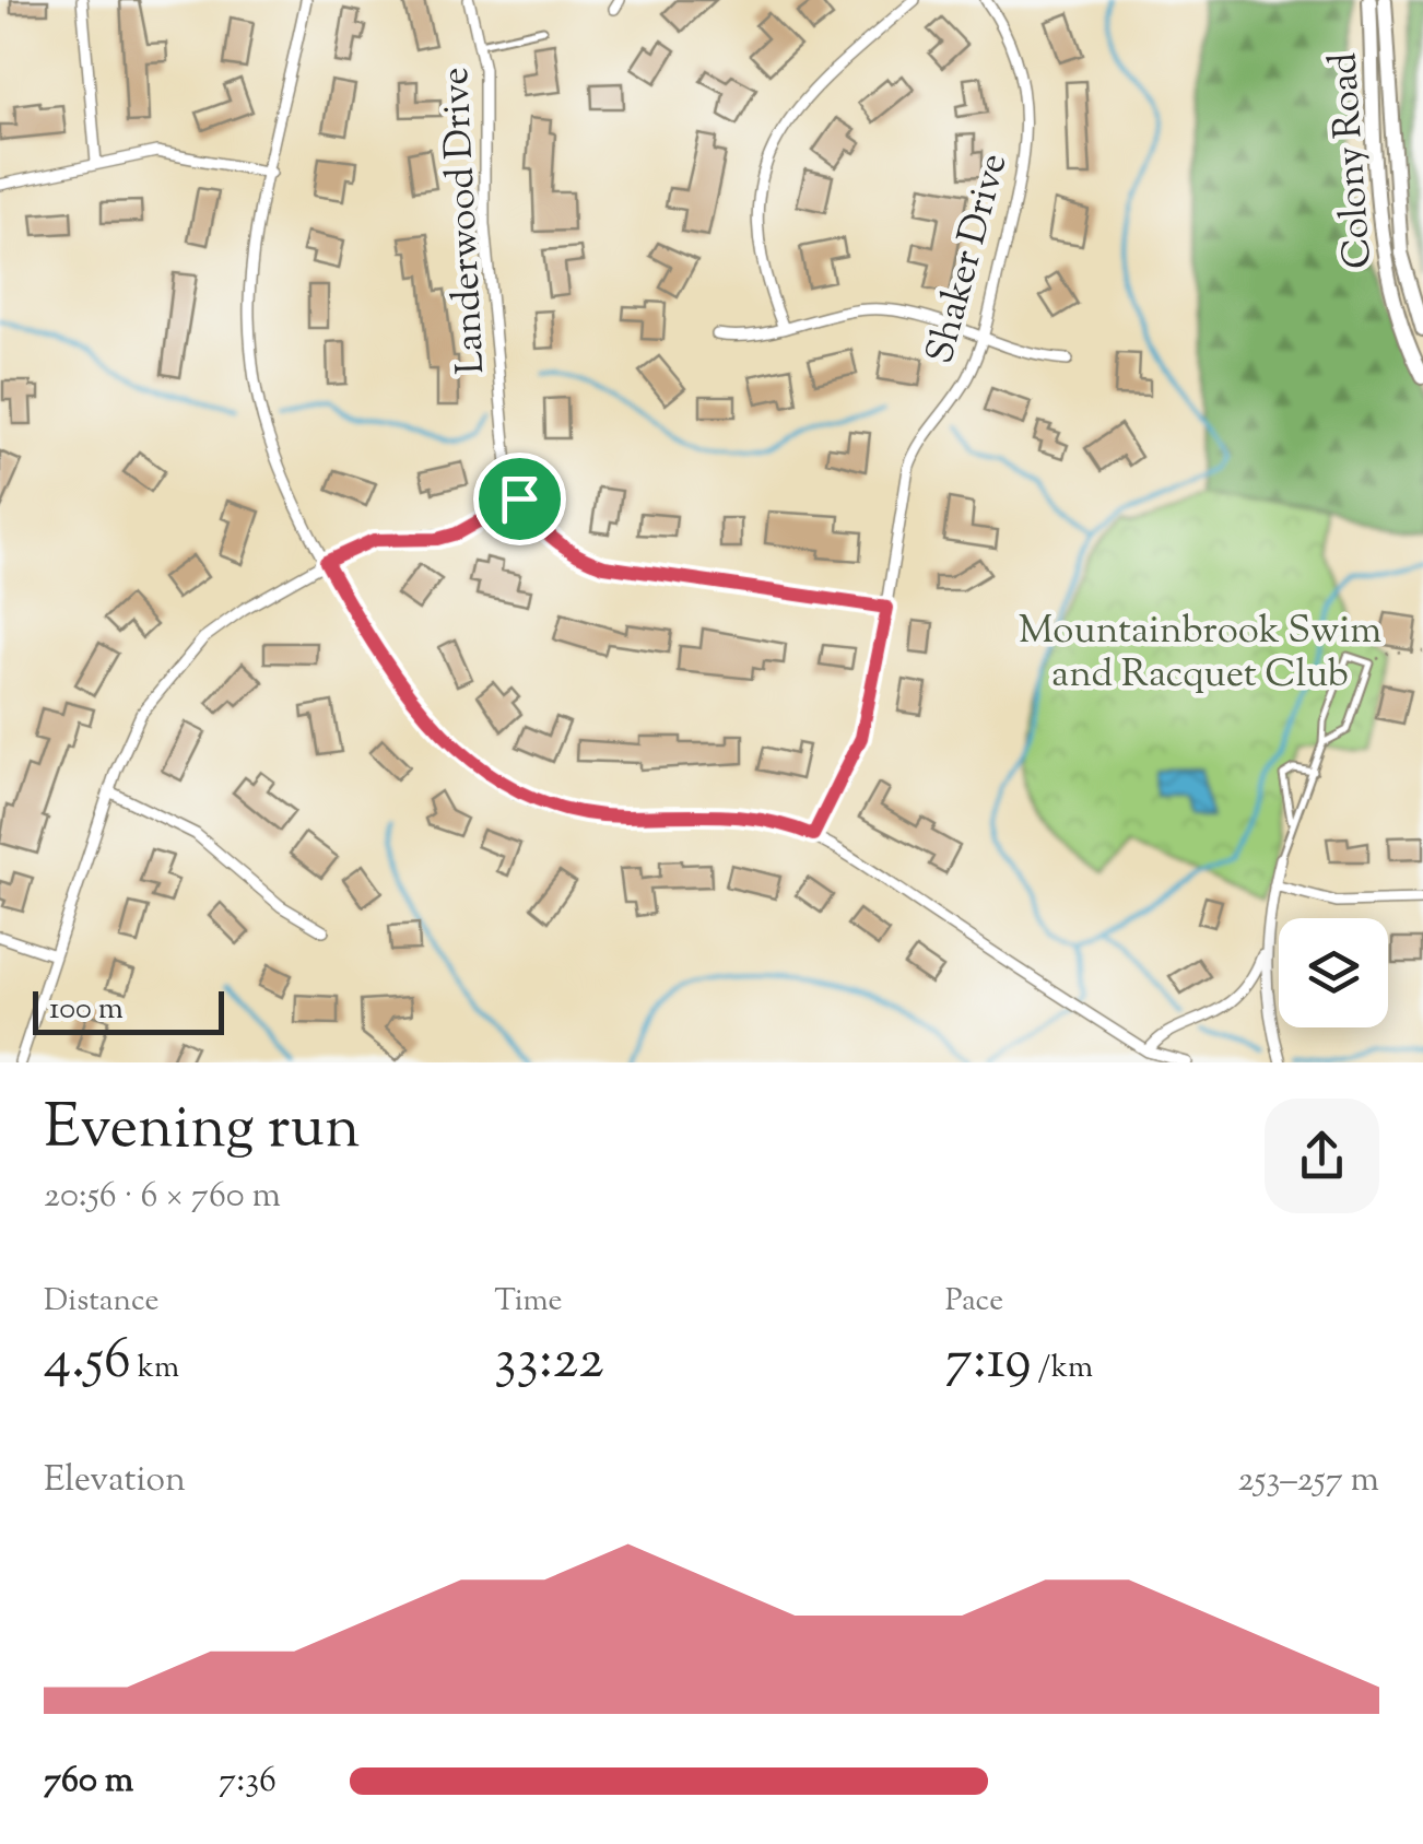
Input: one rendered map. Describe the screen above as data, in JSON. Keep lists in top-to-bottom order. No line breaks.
{"streets":{"main road":["Colony Road"],"street":["Landerwood Drive","Shaker Drive"]},"crossings":[["Landerwood Drive","Shaker Drive"]],"parks":["Mountainbrook Swim and Racquet Club"],"scale_bar":"100 m","page":{"scale":"100 m","heading":["Evening run","20:56 · 6 × 760 m"],"stats":[["Distance","4.56 km"],["Time","33:22"],["Pace","7:19 /km"]],"chart":["Elevation","253–257 m"],"list":[{"name":"760 m","note":"7:36"}]}}
